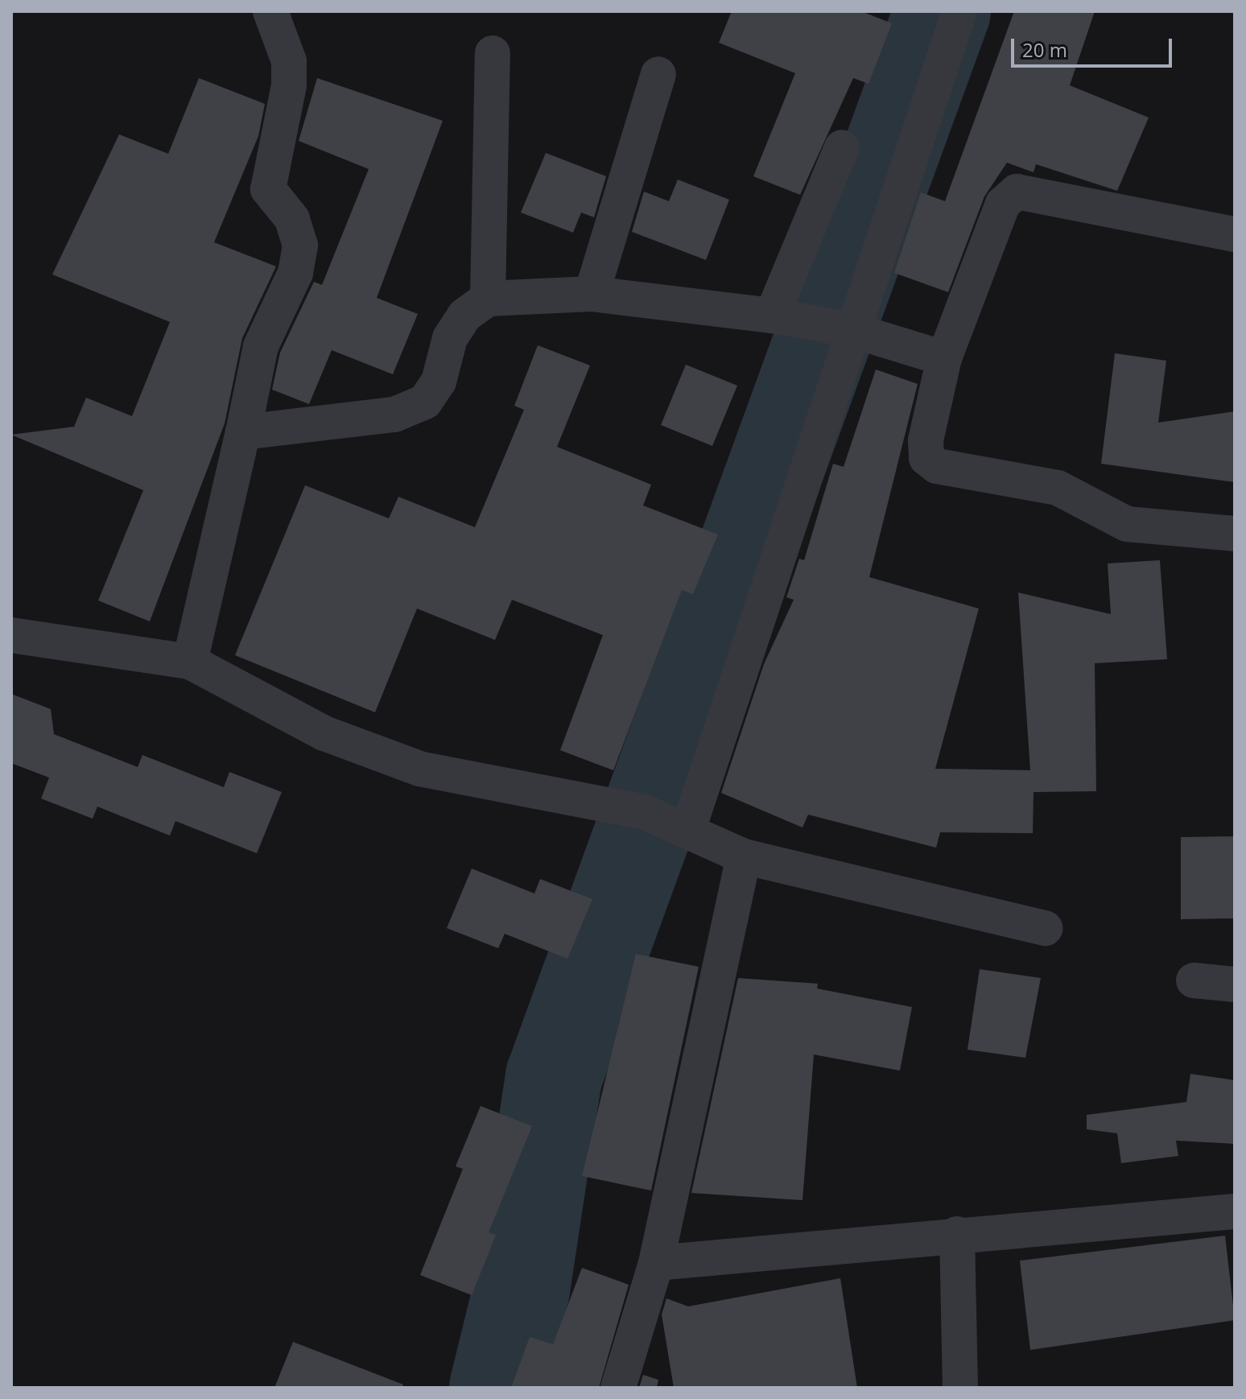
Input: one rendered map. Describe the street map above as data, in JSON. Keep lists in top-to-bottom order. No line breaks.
{"scale_bar":"20 m"}
